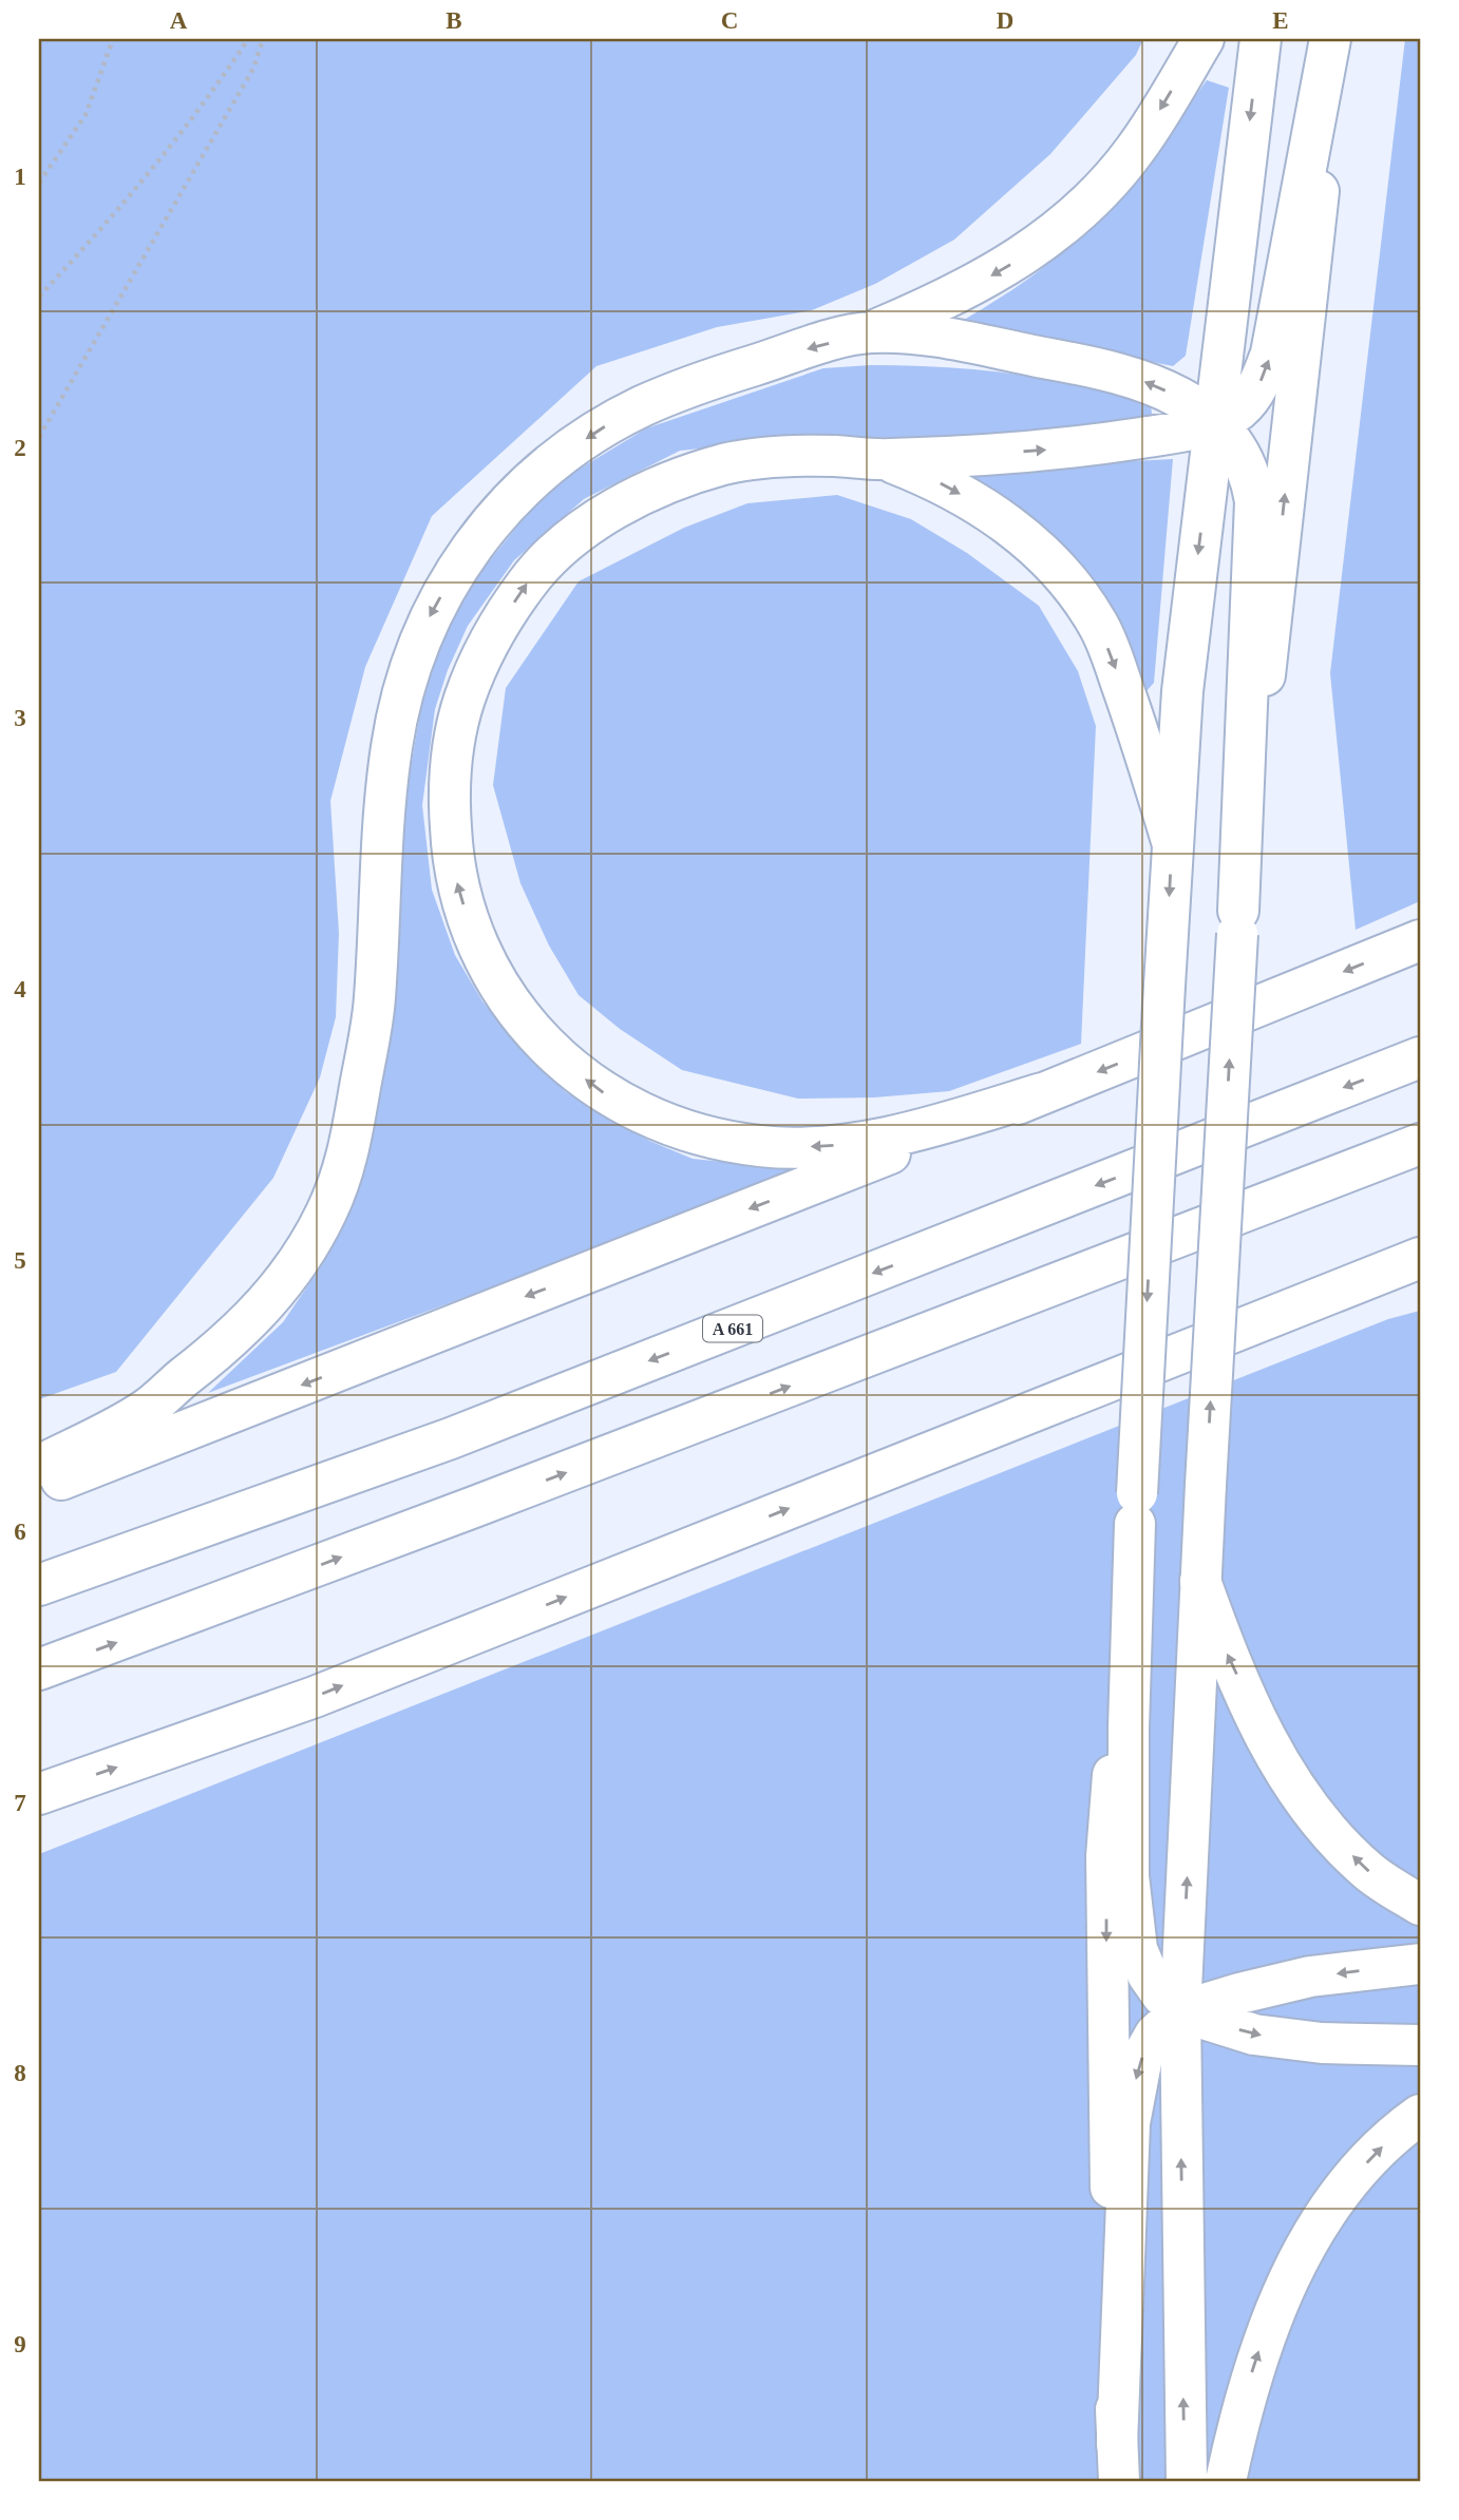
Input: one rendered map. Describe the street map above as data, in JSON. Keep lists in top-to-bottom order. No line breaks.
{"streets":{"main road":["A 661"]},"grid":{"columns":["A","B","C","D","E"],"rows":["1","2","3","4","5","6","7","8","9"]}}
